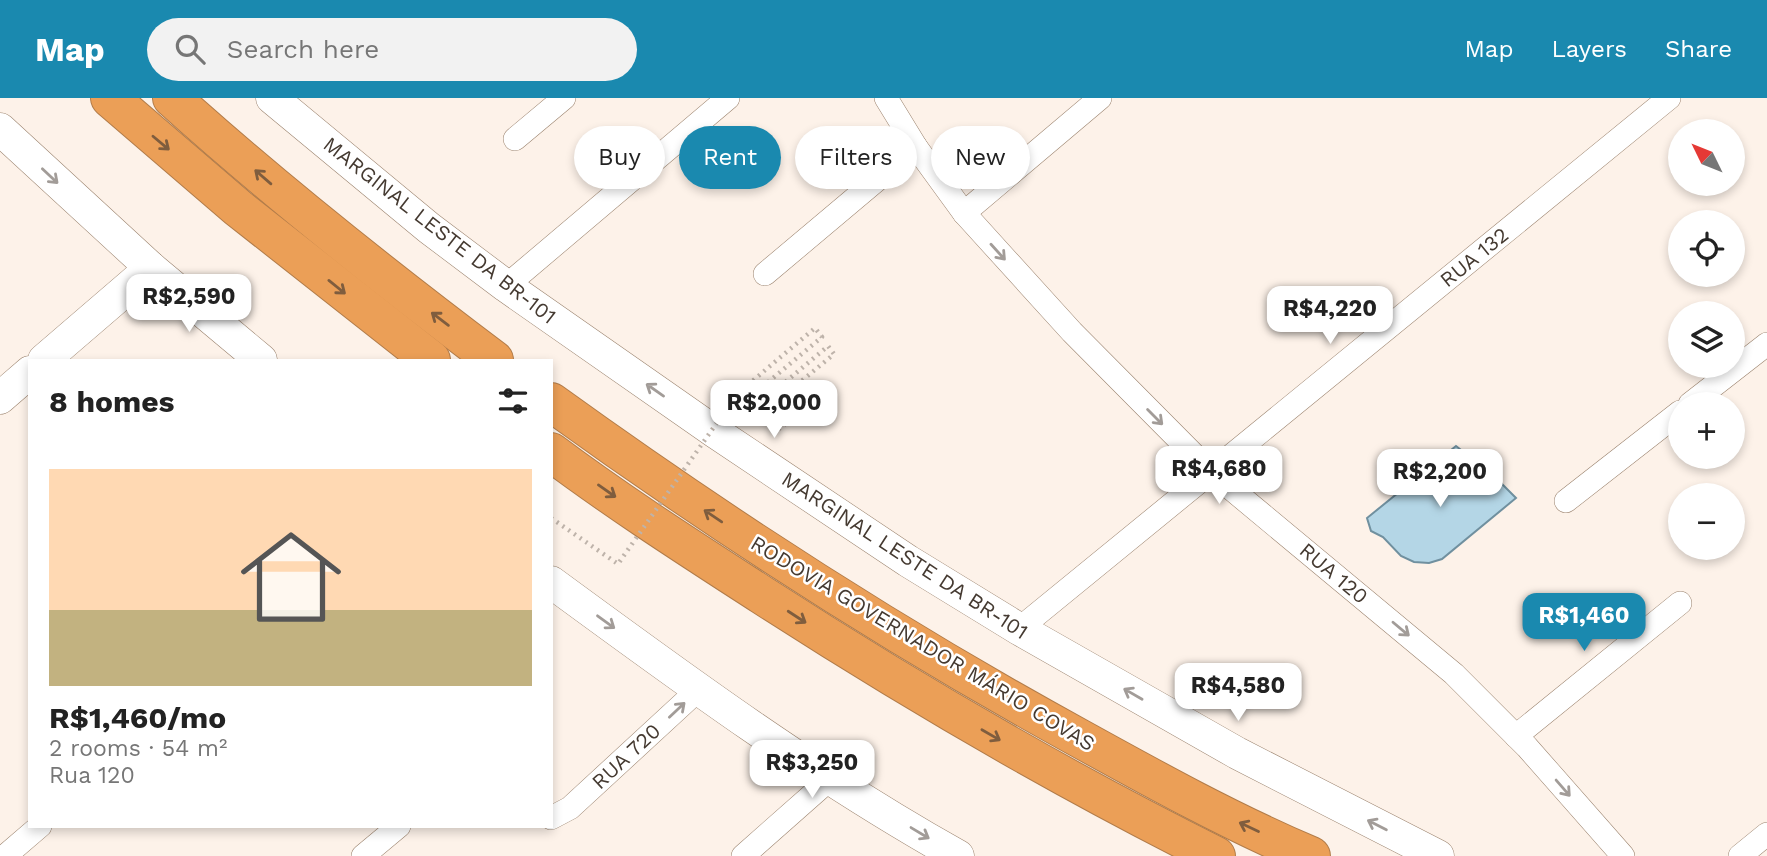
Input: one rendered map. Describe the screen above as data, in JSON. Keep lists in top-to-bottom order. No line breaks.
{"streets":{"highway":["RODOVIA GOVERNADOR MÁRIO COVAS"],"main road":["MARGINAL LESTE DA BR-101"],"street":["RUA 132","RUA 120","RUA 720"]},"crossings":[["MARGINAL LESTE DA BR-101","RUA 132"],["RUA 132","RUA 120"]],"one_way":["RUA 120"],"north":"top left","page":{"header":"Map","search":"Search here","nav":["Map","Layers","Share"],"map_buttons":["+","−"],"chip":["Buy","Rent","Filters","New"],"price":["R$2,590","R$4,220","R$2,000","R$4,680","R$2,200","R$1,460","R$4,580","R$3,250"],"heading":"8 homes","list":[{"name":"R$1,460/mo","note":"2 rooms · 54 m² · Rua 120"}]}}
